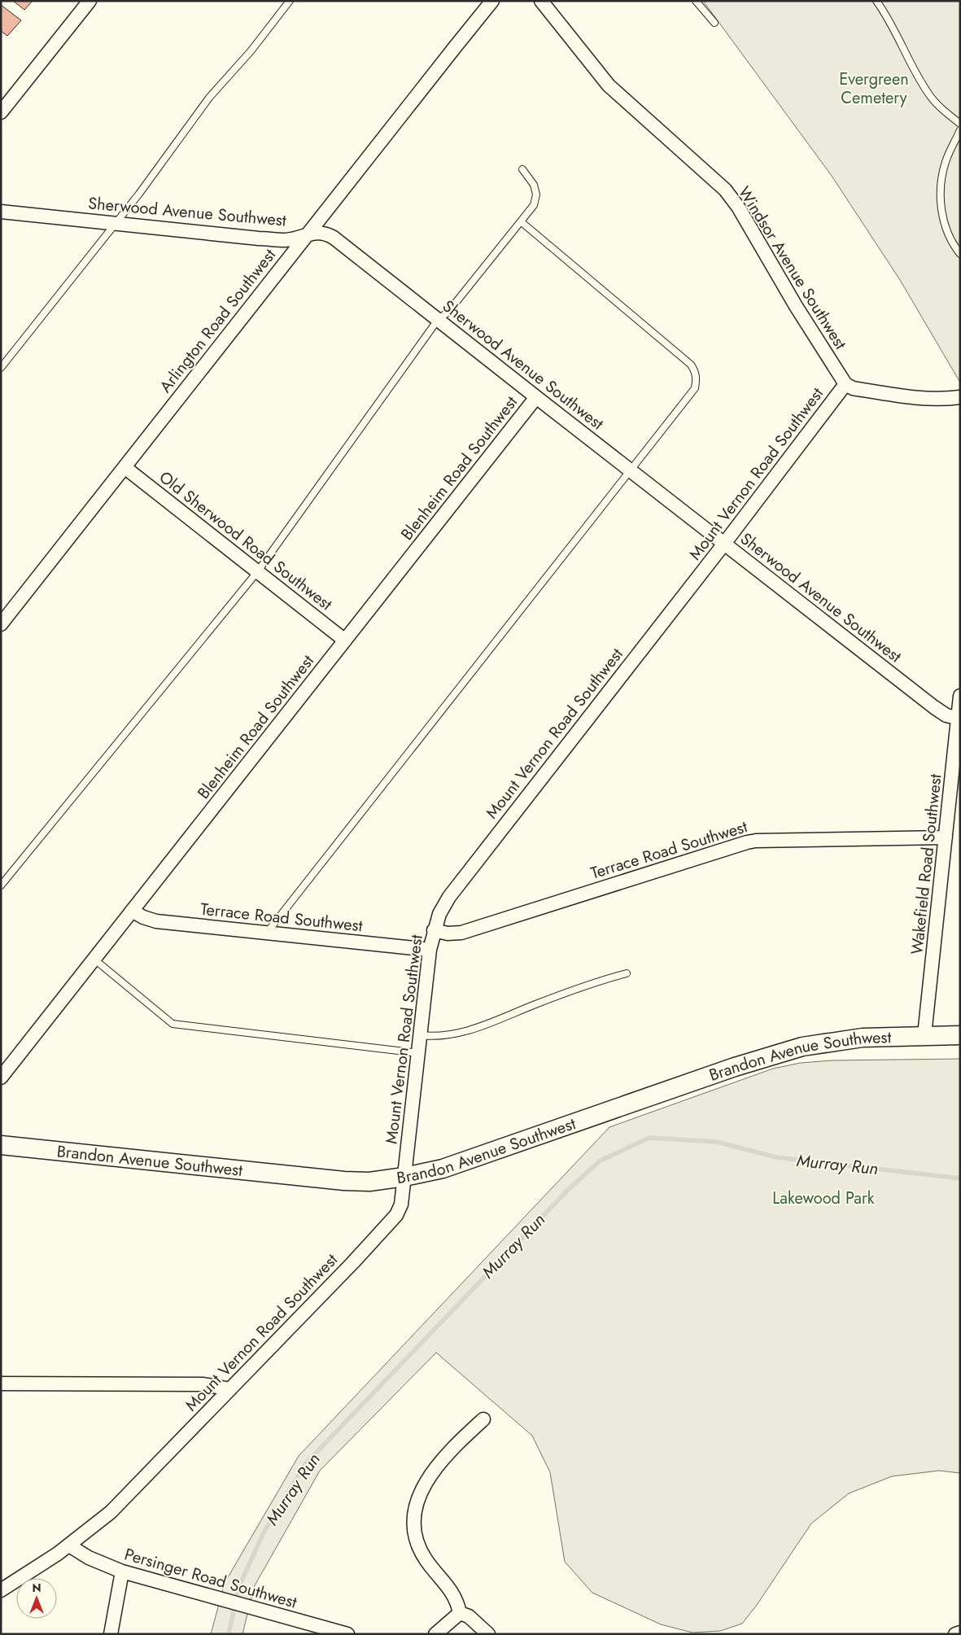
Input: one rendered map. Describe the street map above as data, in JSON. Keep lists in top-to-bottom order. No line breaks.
{"streets":{"main road":["Brandon Avenue Southwest"],"street":["Sherwood Avenue Southwest","Windsor Avenue Southwest","Arlington Road Southwest","Blenheim Road Southwest","Mount Vernon Road Southwest","Old Sherwood Road Southwest","Terrace Road Southwest","Wakefield Road Southwest","Persinger Road Southwest"]},"crossings":[["Sherwood Avenue Southwest","Arlington Road Southwest"],["Sherwood Avenue Southwest","Blenheim Road Southwest"],["Sherwood Avenue Southwest","Mount Vernon Road Southwest"],["Sherwood Avenue Southwest","Wakefield Road Southwest"],["Windsor Avenue Southwest","Mount Vernon Road Southwest"],["Arlington Road Southwest","Old Sherwood Road Southwest"],["Blenheim Road Southwest","Old Sherwood Road Southwest"],["Blenheim Road Southwest","Terrace Road Southwest"],["Mount Vernon Road Southwest","Terrace Road Southwest"],["Mount Vernon Road Southwest","Brandon Avenue Southwest"],["Mount Vernon Road Southwest","Persinger Road Southwest"],["Terrace Road Southwest","Wakefield Road Southwest"],["Wakefield Road Southwest","Brandon Avenue Southwest"]],"water":["Murray Run"],"parks":["Evergreen Cemetery","Lakewood Park"],"north":"top"}
